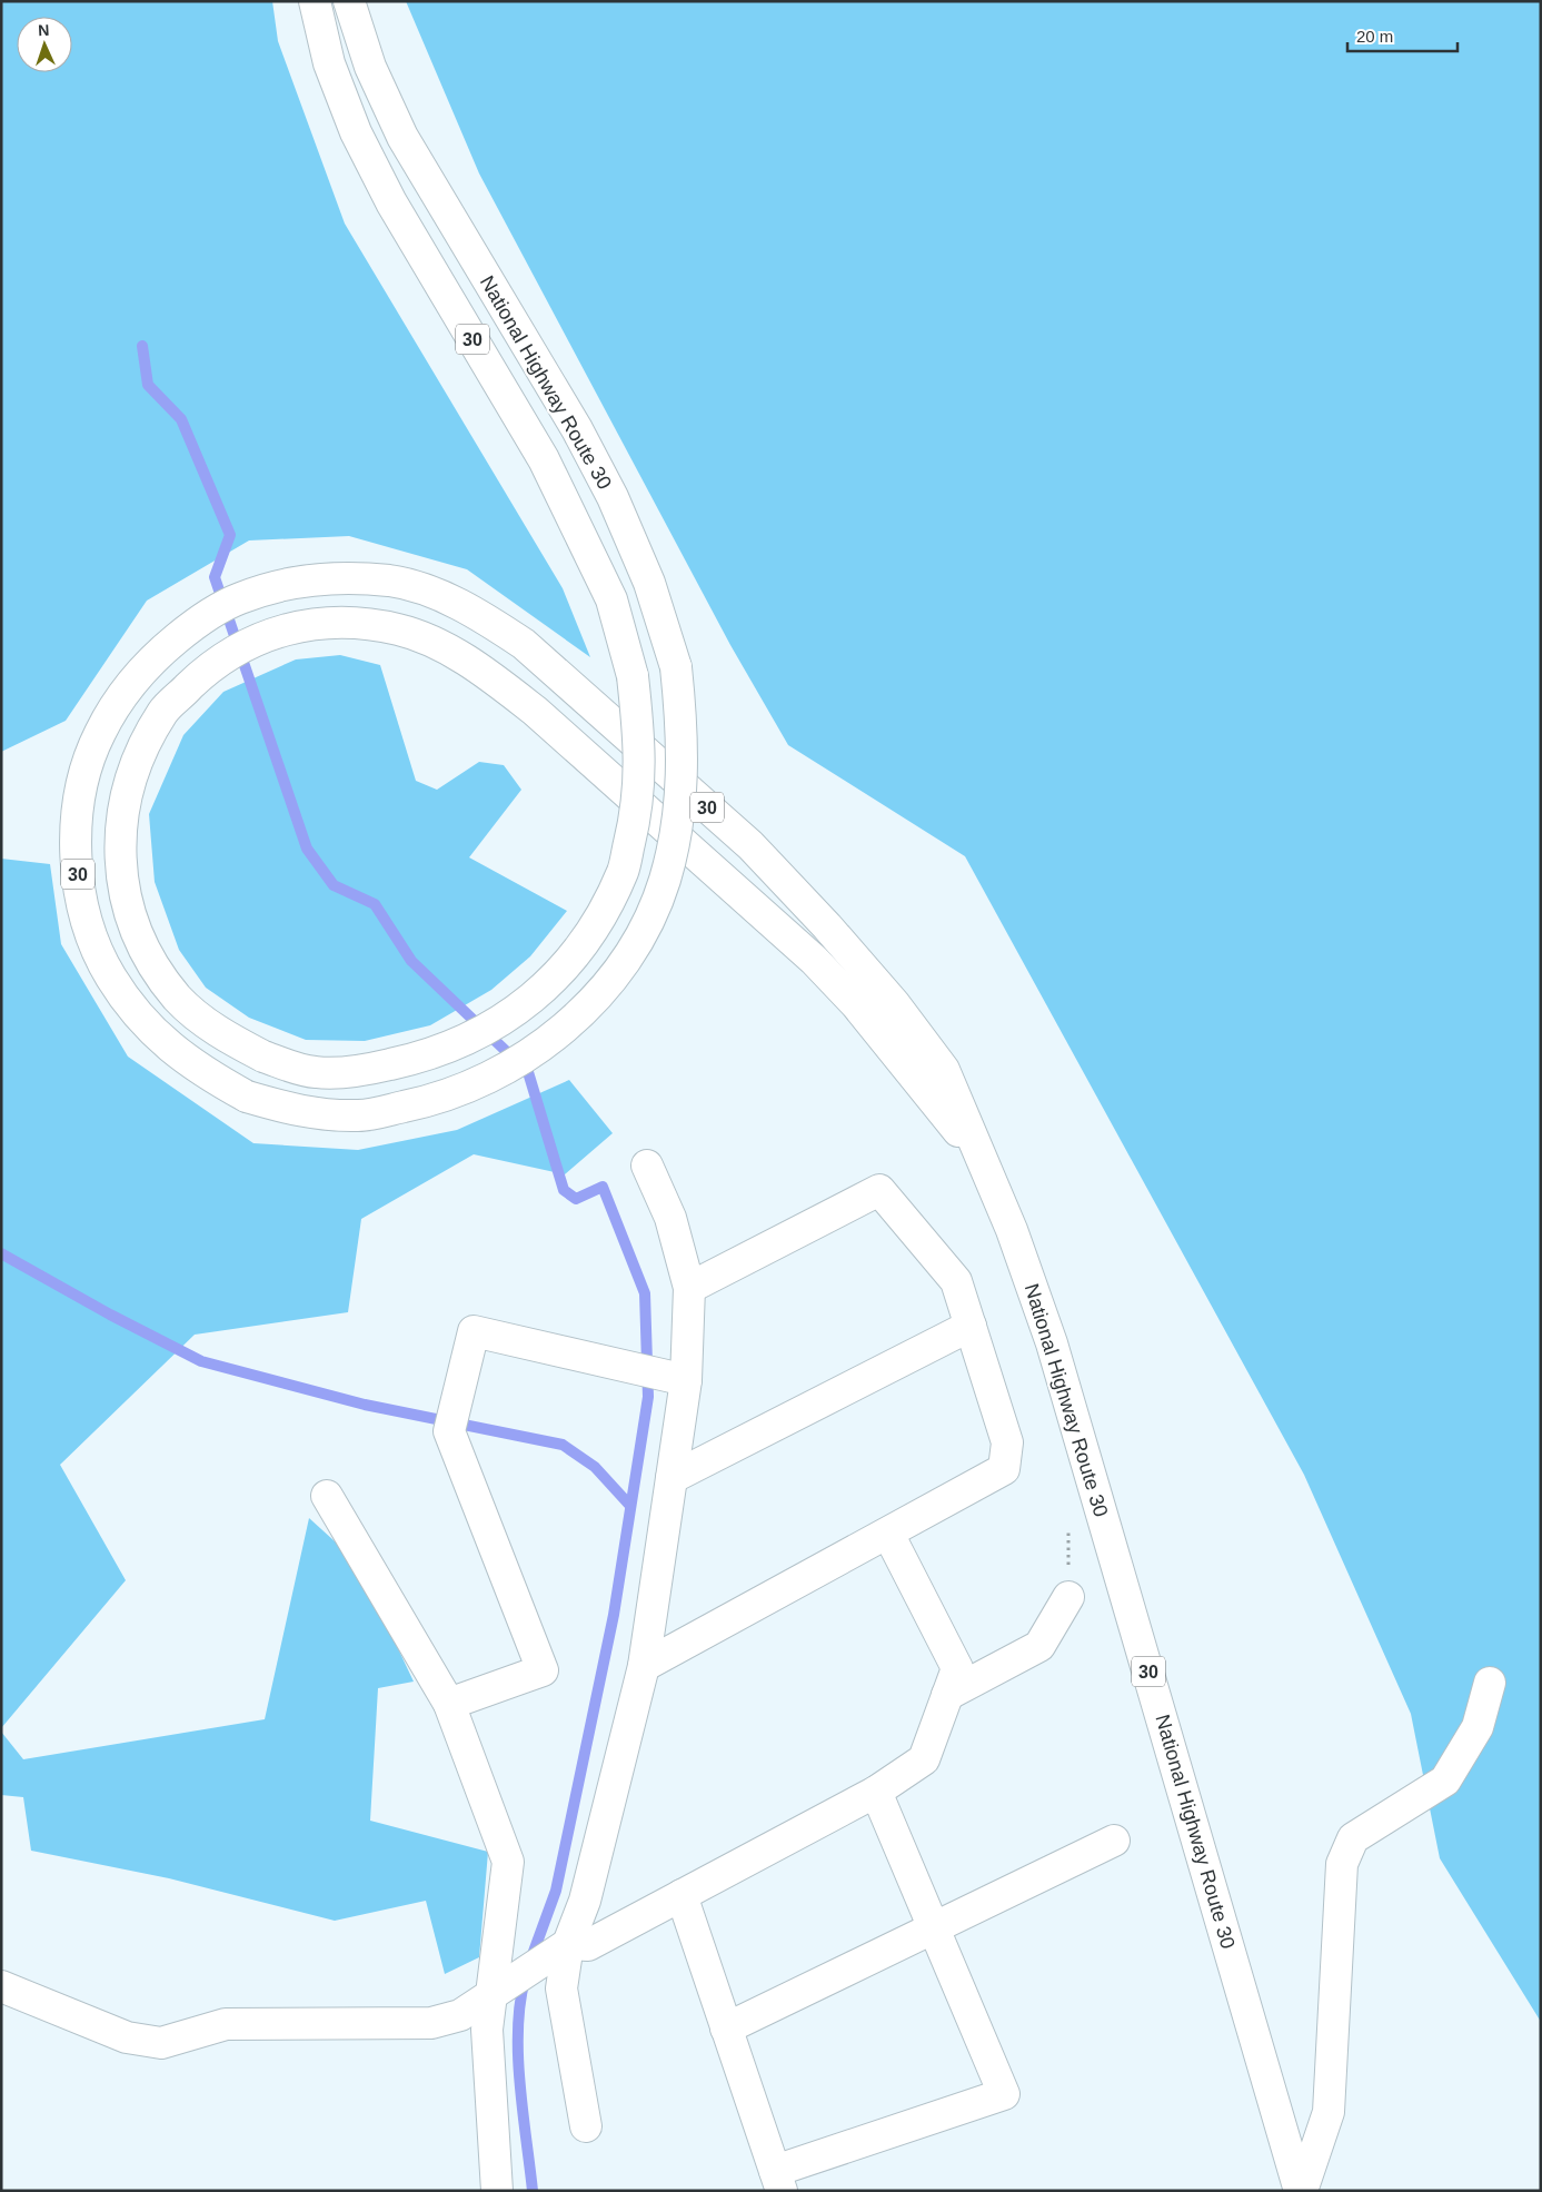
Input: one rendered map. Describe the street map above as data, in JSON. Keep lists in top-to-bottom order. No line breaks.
{"streets":{"main road":["30","National Highway Route 30"]},"scale_bar":"20 m","north":"top"}
